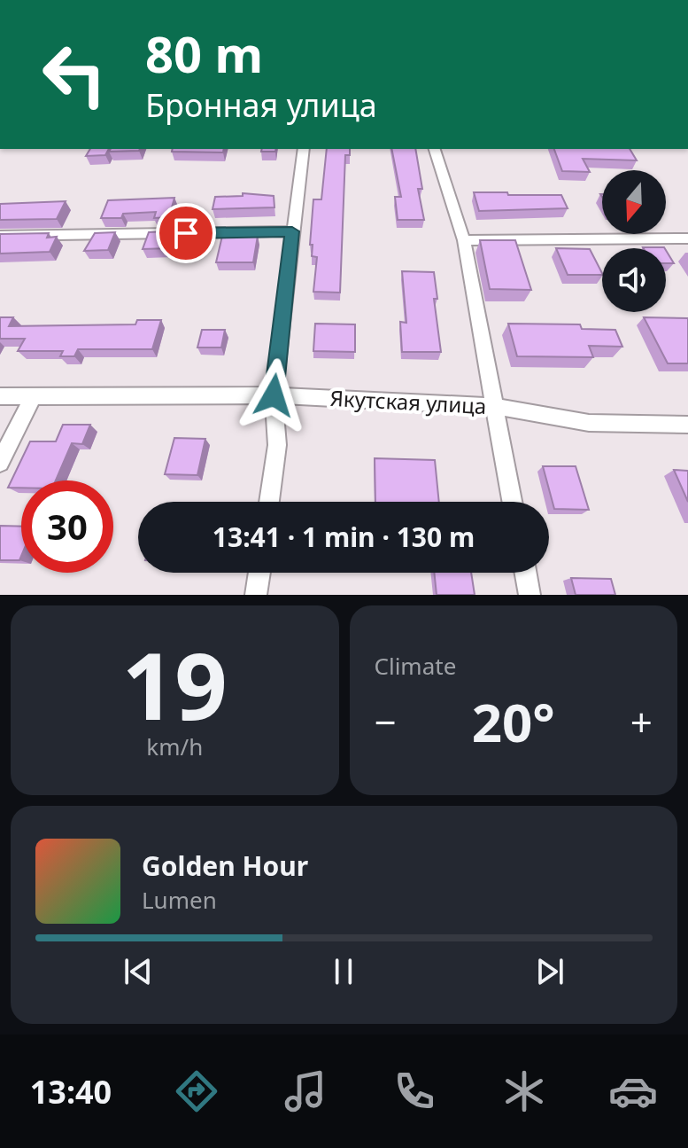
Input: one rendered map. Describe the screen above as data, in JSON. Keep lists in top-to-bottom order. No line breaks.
{"streets":{"street":["Якутская улица"]},"north":"bottom","page":{"turn":["80 m","Бронная улица"],"limit":"30","trip":"13:41 · 1 min · 130 m","tile":[["19","km/h"],"Climate"],"heat":["−","20°","+"],"song":["Golden Hour","Lumen"],"tabs":"13:40"}}
